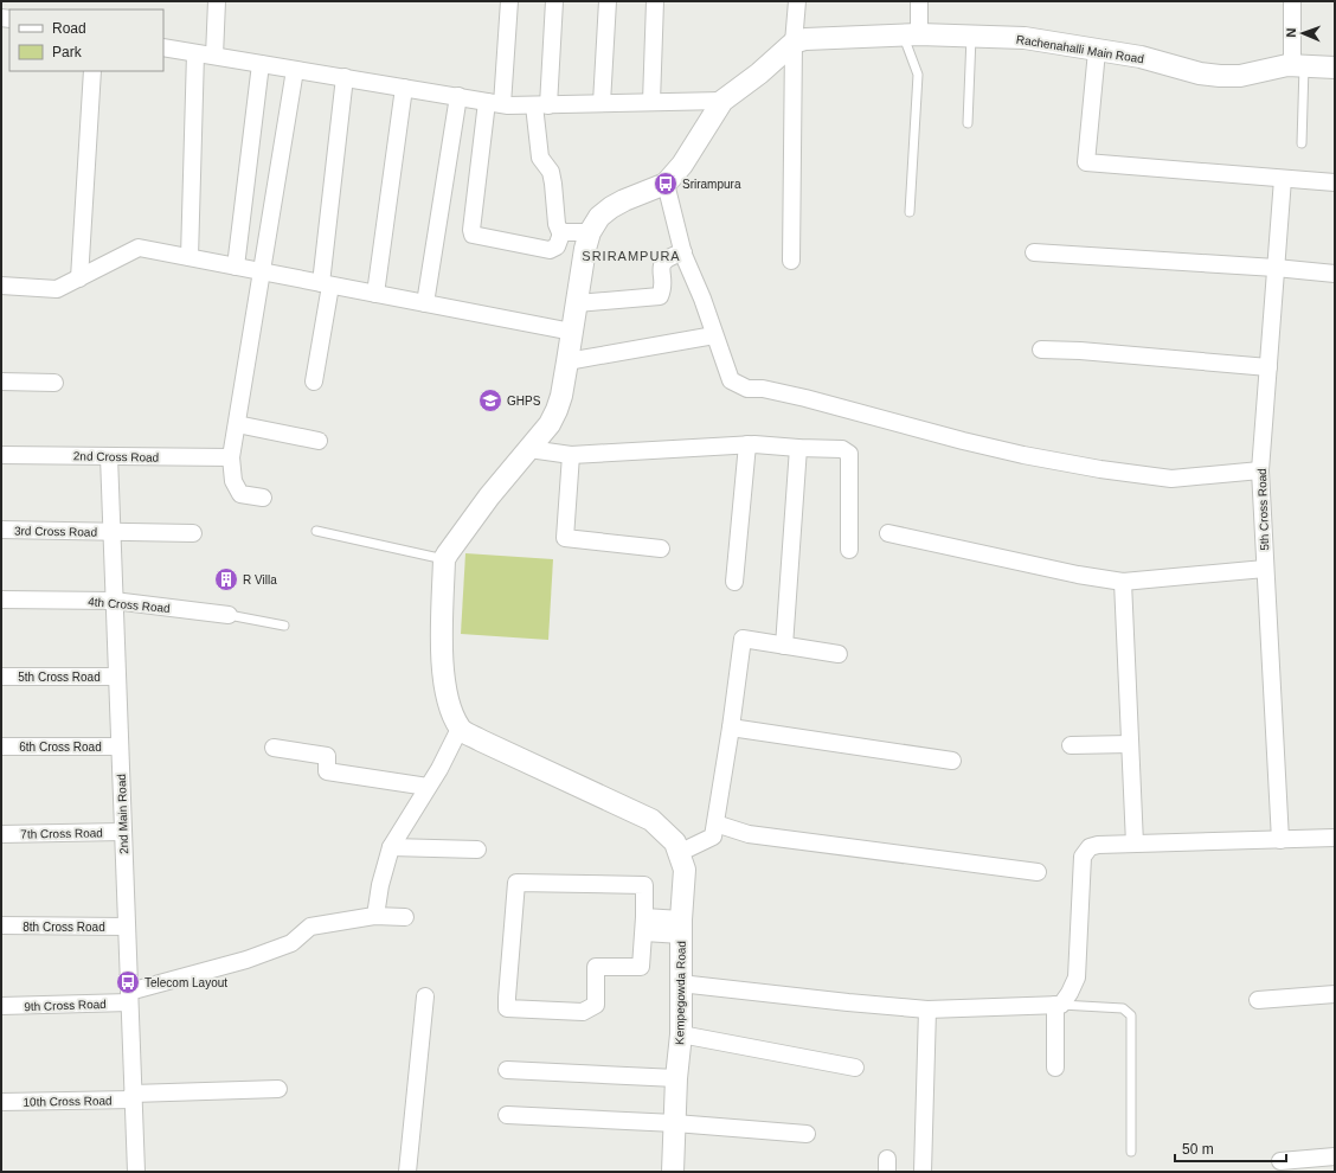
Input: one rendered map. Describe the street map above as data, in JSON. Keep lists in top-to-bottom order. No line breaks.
{"streets":{"street":["Rachenahalli Main Road","2nd Cross Road","5th Cross Road","3rd Cross Road","4th Cross Road","6th Cross Road","2nd Main Road","7th Cross Road","8th Cross Road","Kempegowda Road","9th Cross Road","10th Cross Road"]},"crossings":[["2nd Cross Road","2nd Main Road"],["5th Cross Road","2nd Main Road"],["3rd Cross Road","2nd Main Road"],["4th Cross Road","2nd Main Road"],["6th Cross Road","2nd Main Road"],["2nd Main Road","7th Cross Road"],["2nd Main Road","8th Cross Road"],["2nd Main Road","9th Cross Road"],["2nd Main Road","10th Cross Road"]],"districts":["SRIRAMPURA"],"places":{"bus stop":["Srirampura","Telecom Layout"],"school or university":["GHPS"],"building":["R Villa"]},"legend":["Road","Park"],"scale_bar":"50 m","north":"left"}
